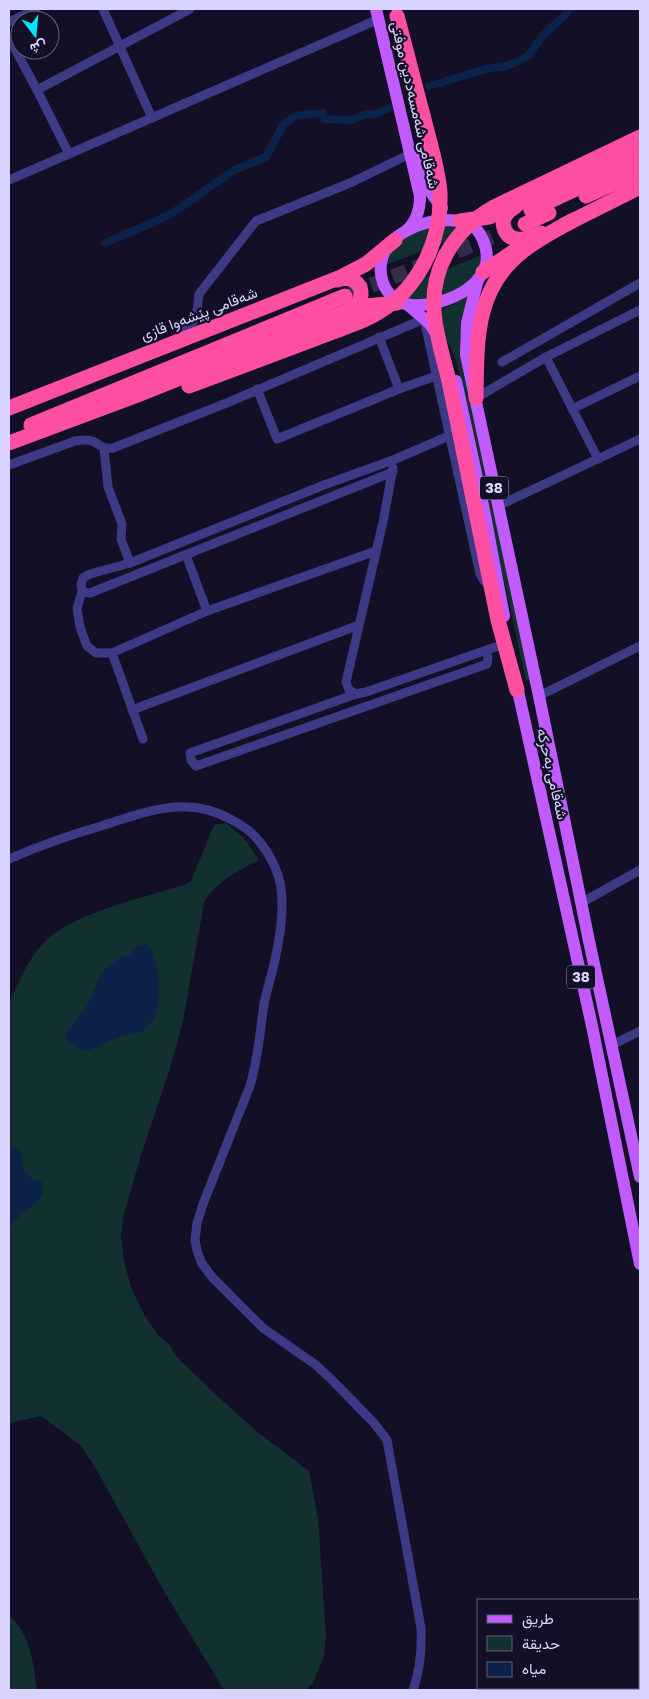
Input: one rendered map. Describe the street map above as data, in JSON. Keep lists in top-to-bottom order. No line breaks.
{"streets":{"highway":["شەقامی پێشەوا قازی"],"main road":["شەقامی شەمسەددین موفتی","38","شەقامی بەحرکە"]},"crossings":[["شەقامی شەمسەددین موفتی","شەقامی پێشەوا قازی"],["شەقامی شەمسەددین موفتی","38"],["شەقامی شەمسەددین موفتی","شەقامی بەحرکە"],["شەقامی پێشەوا قازی","38"],["شەقامی پێشەوا قازی","شەقامی بەحرکە"],["38","شەقامی بەحرکە"]],"legend":["طريق","حديقة","مياه"],"north":"bottom"}
